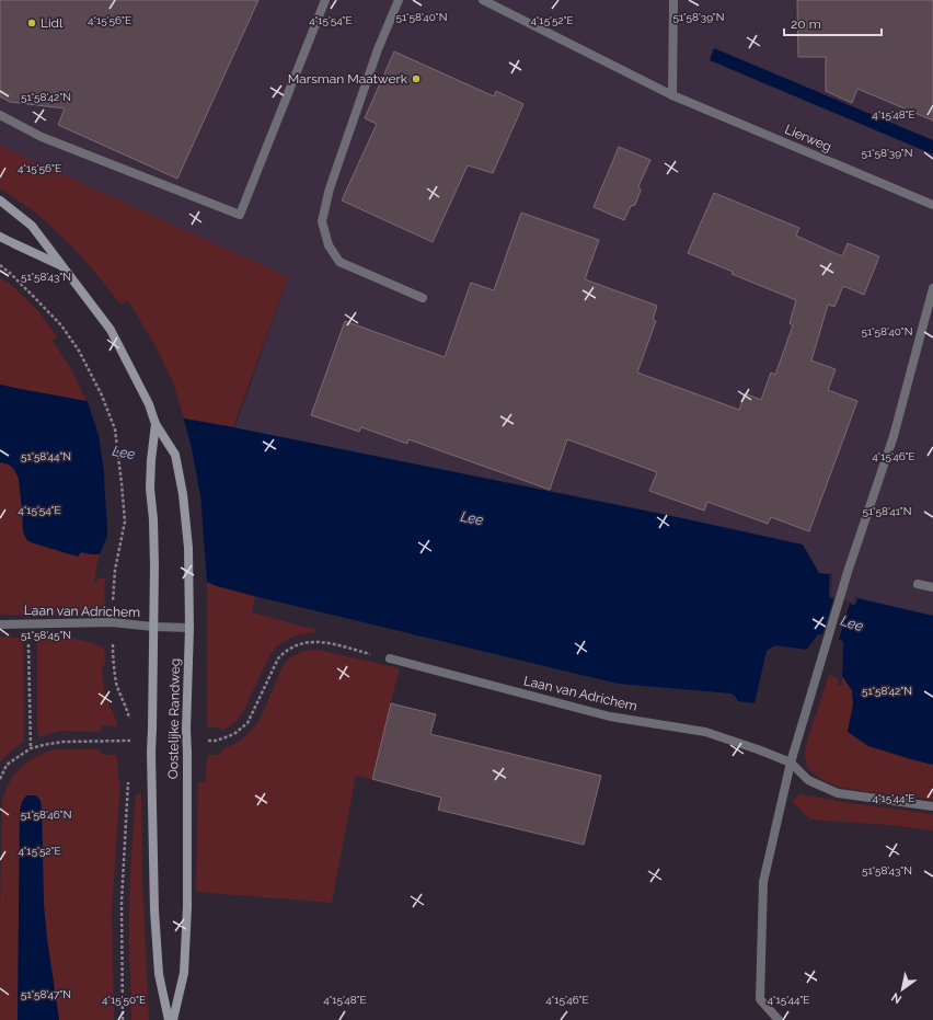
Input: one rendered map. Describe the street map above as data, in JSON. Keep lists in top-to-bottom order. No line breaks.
{"streets":{"main road":["Oostelijke Randweg"],"street":["Lierweg","Laan van Adrichem"]},"crossings":[["Laan van Adrichem","Oostelijke Randweg"]],"water":["Lee"],"places":["Lidl","Marsman Maatwerk"],"scale_bar":"20 m","north":"bottom left","coordinates":["51°58'40\"N","51°58'39\"N","4°15'52\"E","4°15'56\"E","4°15'54\"E","51°58'42\"N","4°15'48\"E","51°58'43\"N","51°58'44\"N","4°15'46\"E","51°58'41\"N","51°58'45\"N","4°15'44\"E","51°58'46\"N","51°58'47\"N","4°15'50\"E"]}
